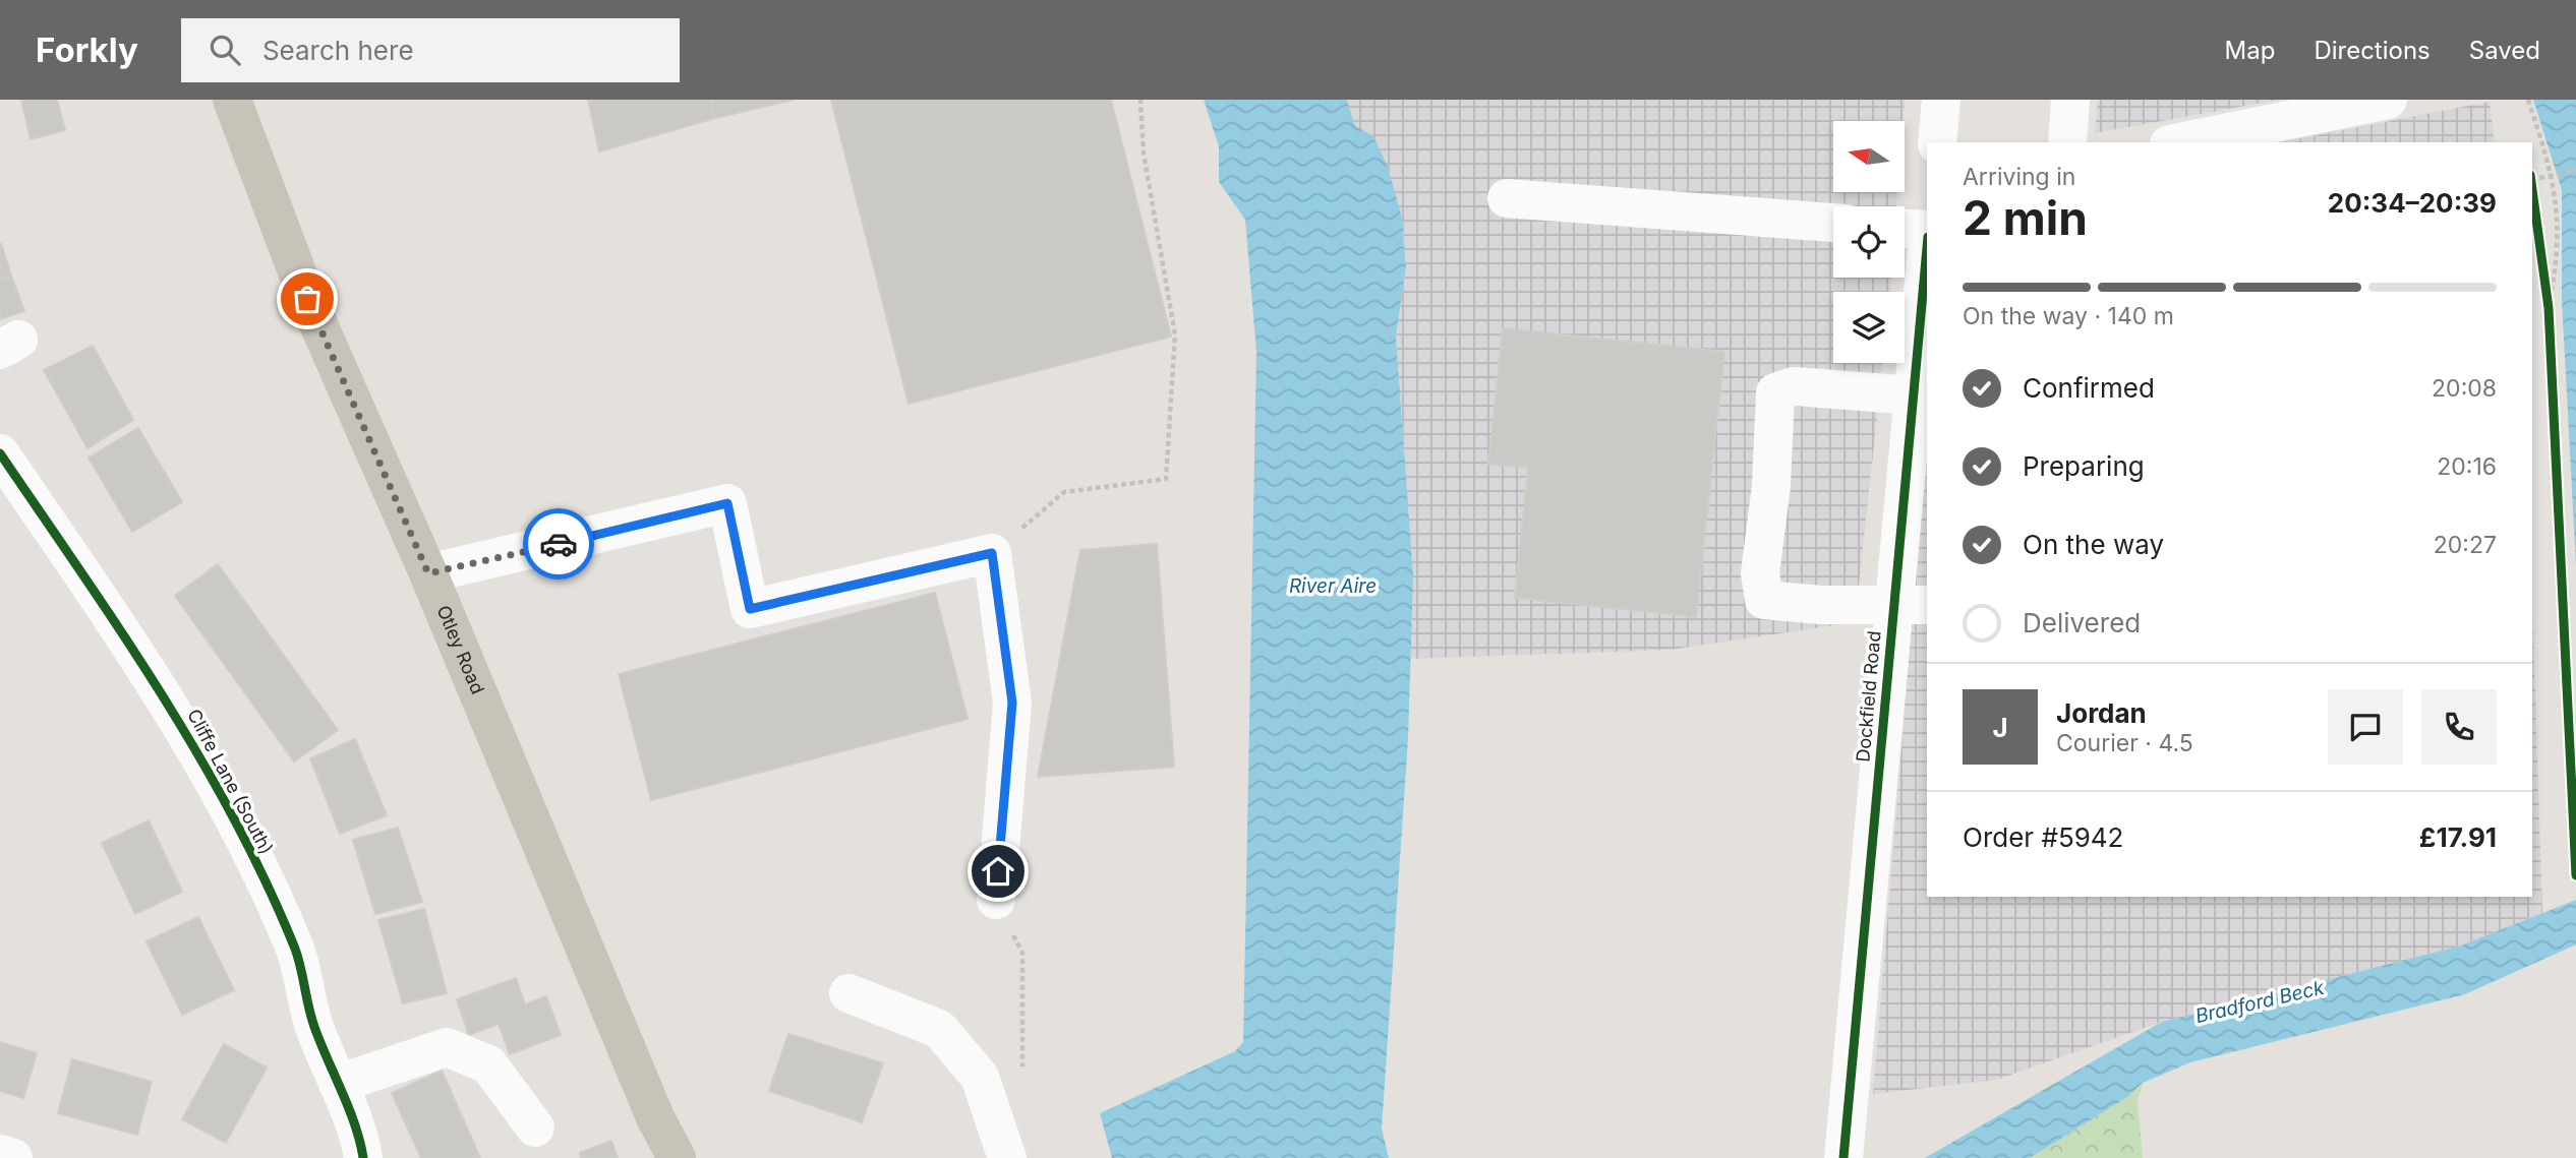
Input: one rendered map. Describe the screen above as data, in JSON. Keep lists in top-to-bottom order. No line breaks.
{"streets":{"main road":["Otley Road"],"street":["Dockfield Road","Cliffe Lane (South)"]},"water":["River Aire","Bradford Beck"],"north":"left","page":{"header":"Forkly","search":"Search here","nav":["Map","Directions","Saved"],"heading":["2 min","Arriving in","20:34–20:39"],"panel":["Jordan","Courier · 4.5","Order #5942","£17.91"],"bar":"On the way · 140 m","list":[["Confirmed","20:08"],["Preparing","20:16"],["On the way","20:27"],"Delivered"],"round":"J"}}
